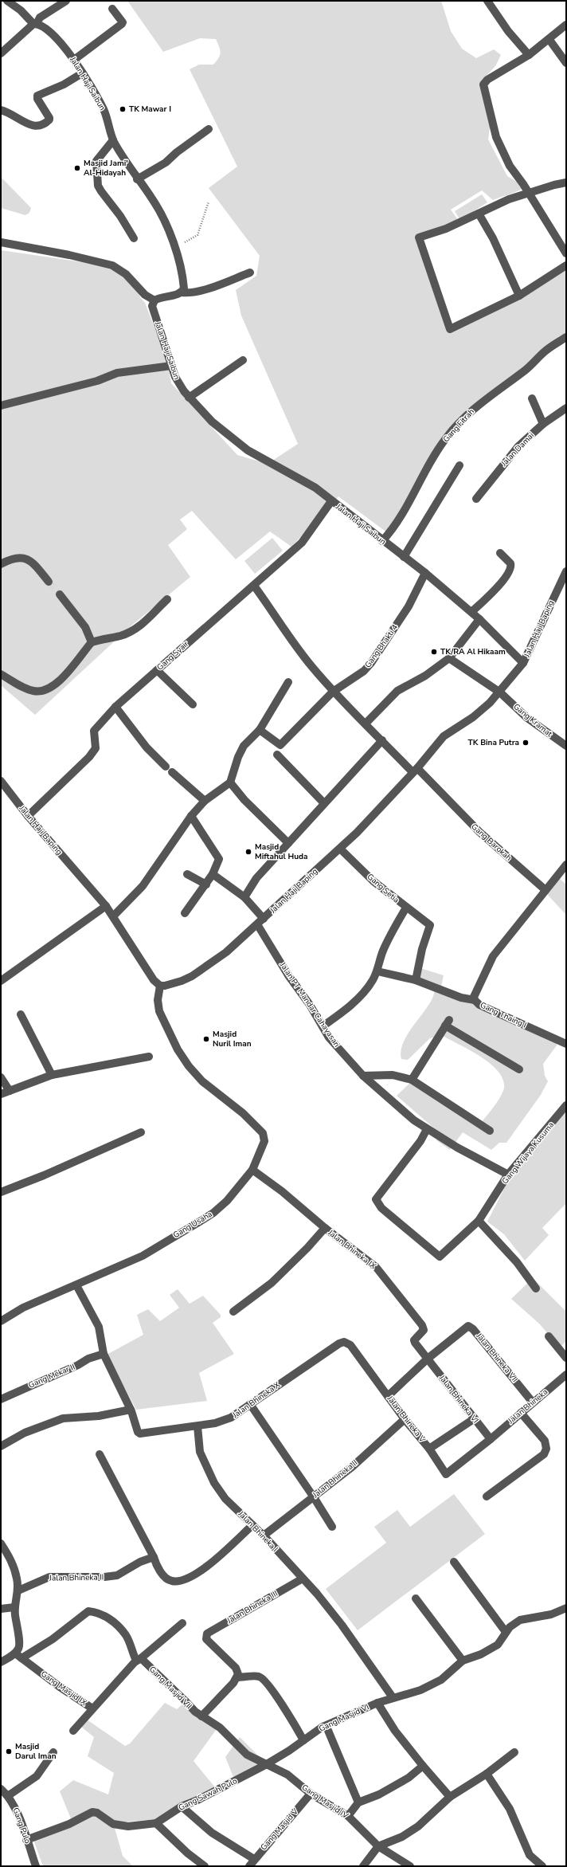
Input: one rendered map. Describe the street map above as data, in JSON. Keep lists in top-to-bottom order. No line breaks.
{"streets":{"street":["Jalan Haji Saibun","Gang Fitrah","Jalan Damai","Jalan Haji Baping","Gang Bhakti 4","Gang Syair","Gang Kramat","Gang Barokah","Gang Setia","Jalan PT Mandar Cahayasari","Gang Thaing I","Gang Wijaya Kusuma","Gang Usaha","Jalan Bhineka IX","Jalan Bhineka VII","Gang Mekar II","Jalan Bhineka VI","Jalan Bhineka X","Jalan Bhineka","Jalan Bhineka V","Jalan Bhineka II","Jalan Bhineka I","Jalan Bhineka III","Gang Masjid VII","Gang Masjid IX","Gang Masjid VI","Gang Sawah Pulo","Gang Masjid IV","Gang Pulo","Gang Masjid V"]},"crossings":[["Jalan Haji Saibun","Gang Fitrah"],["Jalan Haji Saibun","Jalan Haji Baping"],["Jalan Haji Saibun","Gang Bhakti 4"],["Jalan Haji Saibun","Gang Syair"],["Jalan Haji Baping","Gang Syair"],["Jalan Haji Baping","Gang Kramat"],["Jalan Haji Baping","Gang Barokah"],["Jalan Haji Baping","Gang Setia"],["Jalan Haji Baping","Jalan PT Mandar Cahayasari"],["Jalan Haji Baping","Gang Usaha"],["Gang Bhakti 4","Gang Barokah"],["Gang Syair","Gang Barokah"],["Gang Barokah","Gang Thaing I"],["Jalan PT Mandar Cahayasari","Gang Wijaya Kusuma"],["Gang Usaha","Jalan Bhineka IX"],["Jalan Bhineka IX","Jalan Bhineka VII"],["Jalan Bhineka IX","Jalan Bhineka VI"],["Jalan Bhineka VII","Jalan Bhineka VI"],["Jalan Bhineka VII","Jalan Bhineka"],["Jalan Bhineka VI","Jalan Bhineka"],["Jalan Bhineka VI","Jalan Bhineka V"],["Jalan Bhineka X","Jalan Bhineka V"],["Jalan Bhineka X","Jalan Bhineka I"],["Jalan Bhineka","Jalan Bhineka V"],["Jalan Bhineka V","Jalan Bhineka II"],["Jalan Bhineka II","Jalan Bhineka I"],["Jalan Bhineka I","Jalan Bhineka III"],["Jalan Bhineka I","Gang Masjid VI"],["Gang Masjid VII","Gang Masjid IX"],["Gang Masjid VII","Gang Masjid VI"],["Gang Masjid VII","Gang Sawah Pulo"],["Gang Masjid VII","Gang Masjid IV"],["Gang Masjid VI","Gang Sawah Pulo"],["Gang Masjid VI","Gang Masjid IV"],["Gang Sawah Pulo","Gang Masjid IV"],["Gang Sawah Pulo","Gang Pulo"],["Gang Masjid IV","Gang Masjid V"]],"places":["TK Mawar I","Masjid Jami' Al-Hidayah","TK/RA Al Hikaam","TK Bina Putra","Masjid Miftahul Huda","Masjid Nuril Iman","Masjid Darul Iman"]}
